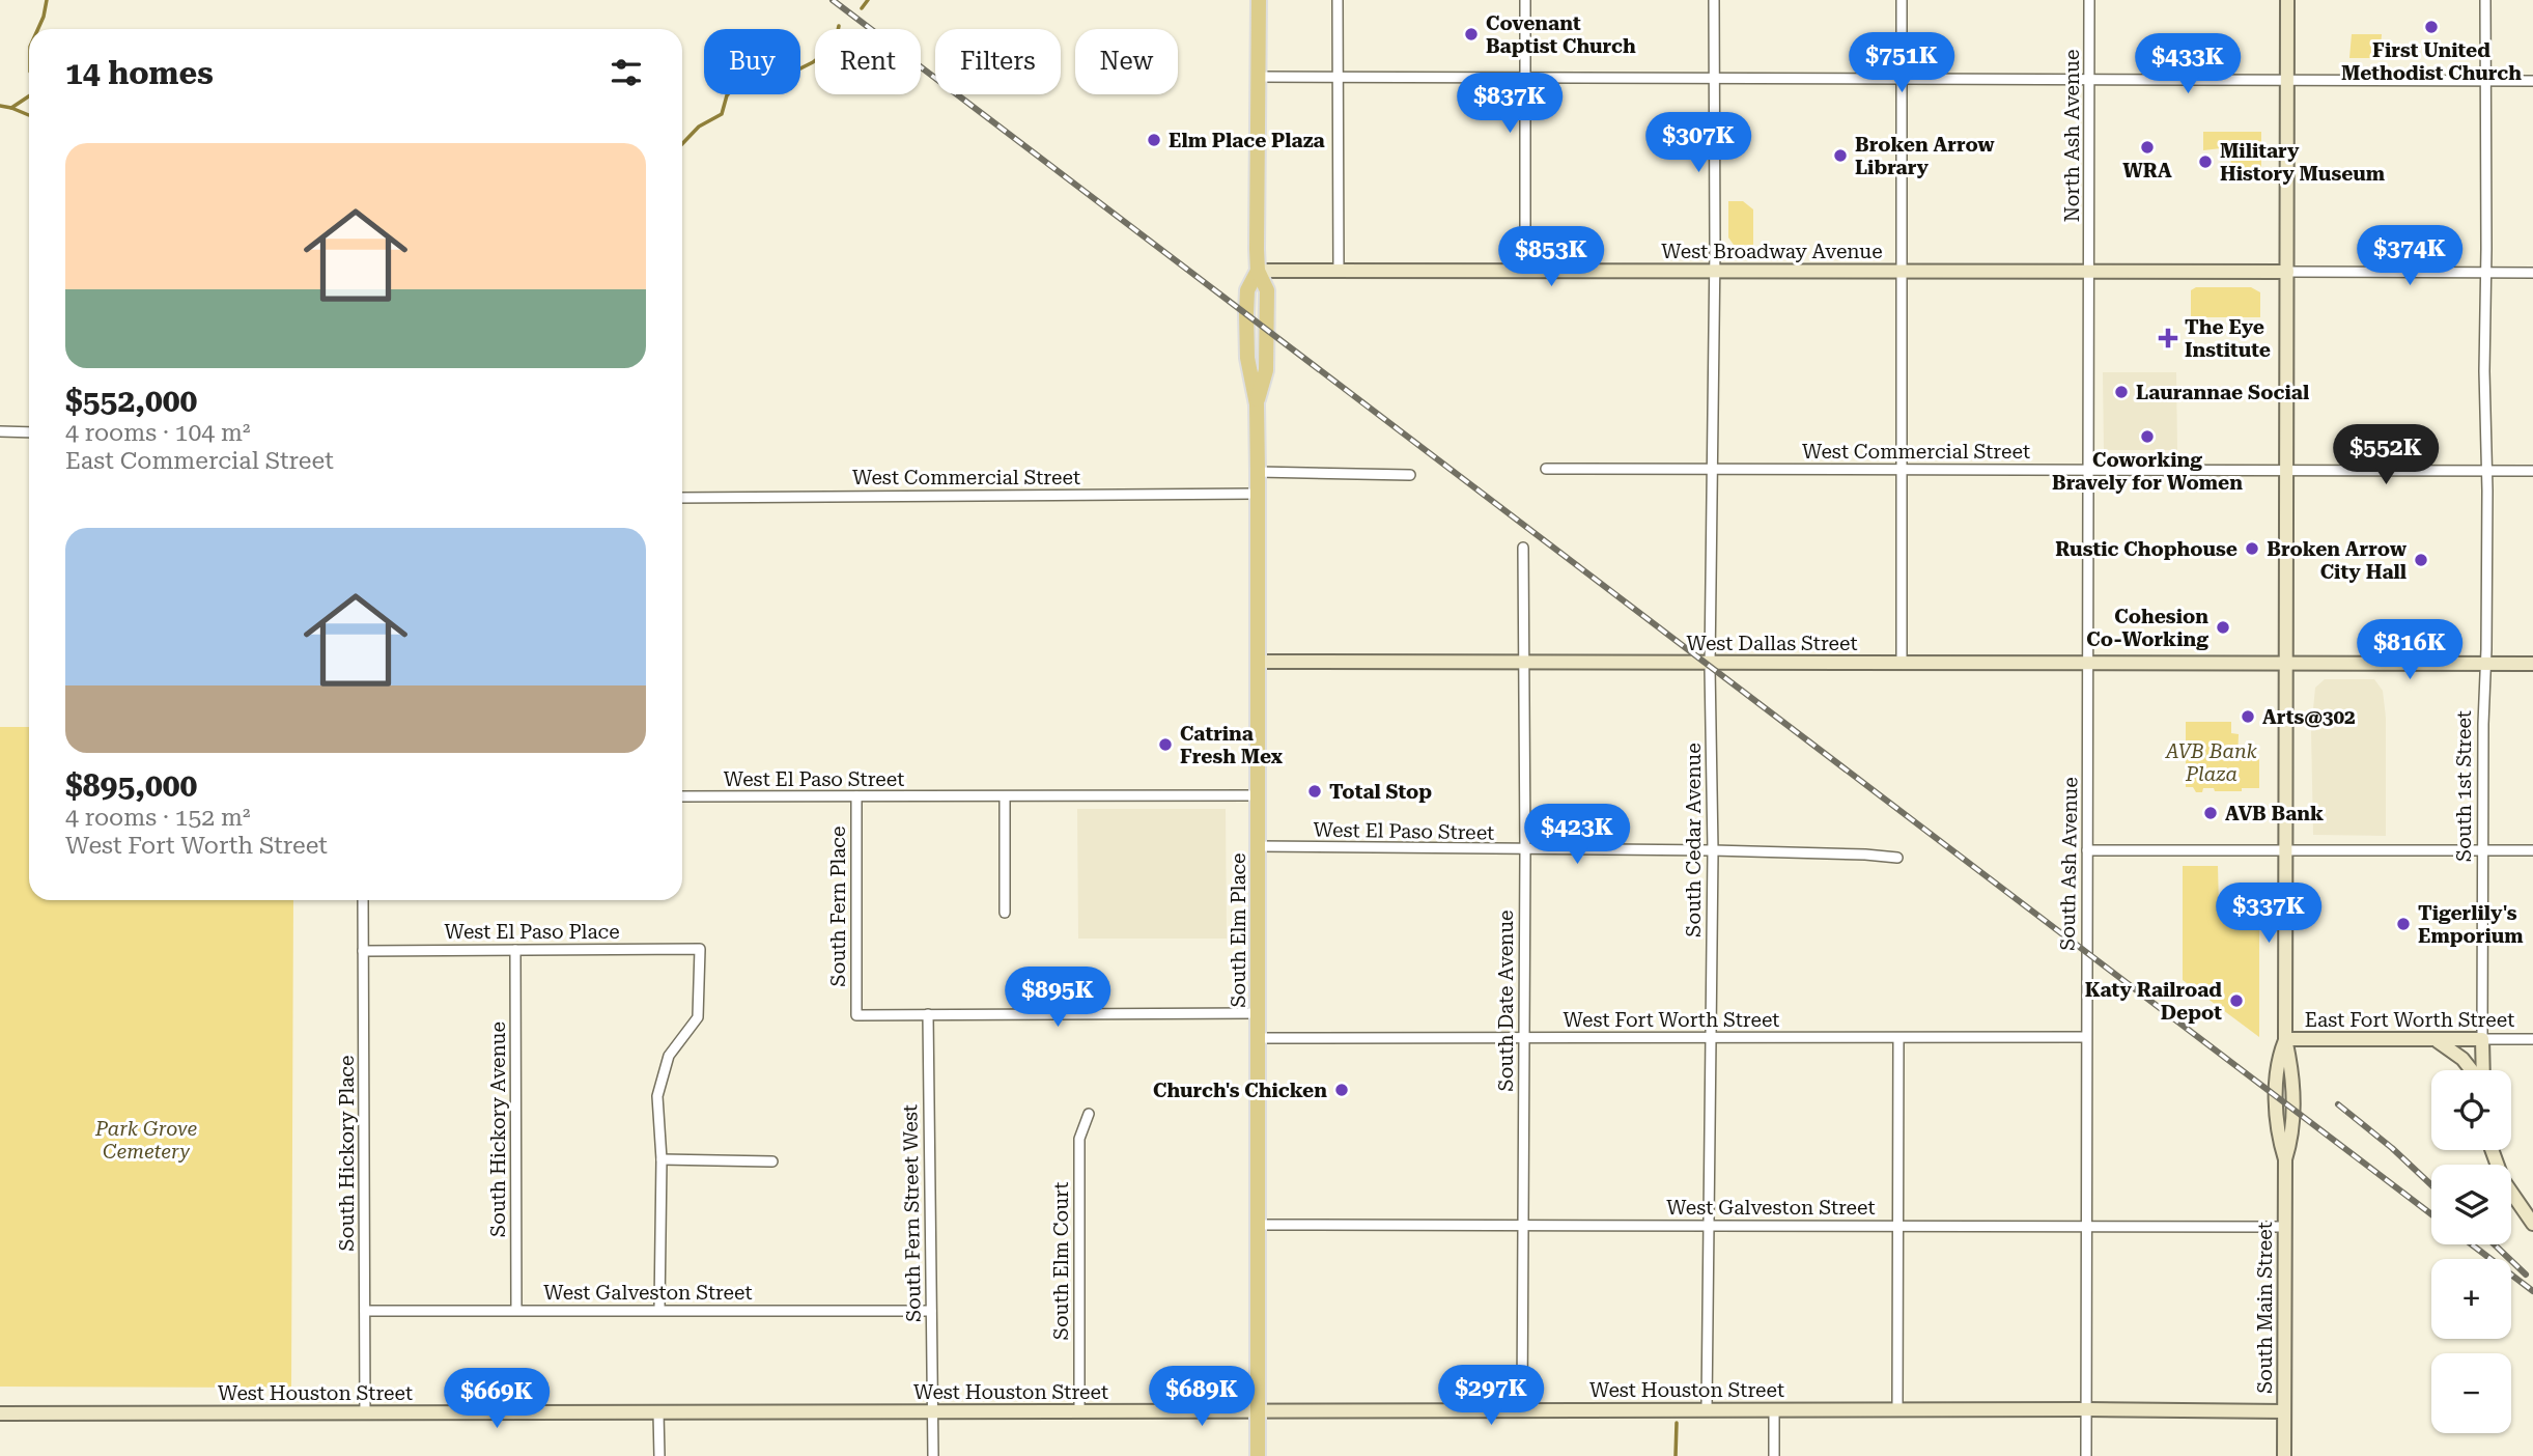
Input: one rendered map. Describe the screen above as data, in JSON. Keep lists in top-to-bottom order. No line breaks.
{"streets":{"main road":["West Broadway Avenue","West Dallas Street","South 1st Street","South Elm Place","East Fort Worth Street","South Main Street","West Houston Street"],"street":["North Ash Avenue","West Commercial Street","West El Paso Street","South Cedar Avenue","South Ash Avenue","South Fern Place","West El Paso Place","South Date Avenue","West Fort Worth Street","South Hickory Avenue","South Hickory Place","West Galveston Street","South Fern Street West","South Elm Court"]},"crossings":[["North Ash Avenue","West Broadway Avenue"],["North Ash Avenue","South Ash Avenue"],["West Broadway Avenue","South Cedar Avenue"],["West Broadway Avenue","South Ash Avenue"],["West Broadway Avenue","South Elm Place"],["West Broadway Avenue","South Main Street"],["West Commercial Street","South 1st Street"],["West Commercial Street","South Cedar Avenue"],["West Commercial Street","South Ash Avenue"],["West Commercial Street","South Elm Place"],["West Commercial Street","South Main Street"],["West Dallas Street","South 1st Street"],["West Dallas Street","South Cedar Avenue"],["West Dallas Street","South Ash Avenue"],["West Dallas Street","South Elm Place"],["West Dallas Street","South Date Avenue"],["West Dallas Street","South Main Street"],["West El Paso Street","South Cedar Avenue"],["West El Paso Street","South Fern Place"],["West El Paso Street","South Elm Place"],["West El Paso Street","South Date Avenue"],["South 1st Street","East Fort Worth Street"],["South Cedar Avenue","West Fort Worth Street"],["South Cedar Avenue","West Galveston Street"],["South Cedar Avenue","West Houston Street"],["South Ash Avenue","West Fort Worth Street"],["South Ash Avenue","West Galveston Street"],["South Ash Avenue","West Houston Street"],["South Fern Place","South Fern Street West"],["South Elm Place","West Fort Worth Street"],["South Elm Place","West Galveston Street"],["South Elm Place","West Houston Street"],["West El Paso Place","South Hickory Avenue"],["West El Paso Place","South Hickory Place"],["South Date Avenue","West Fort Worth Street"],["South Date Avenue","West Galveston Street"],["South Date Avenue","West Houston Street"],["East Fort Worth Street","South Main Street"],["South Hickory Avenue","West Galveston Street"],["South Hickory Place","West Galveston Street"],["South Hickory Place","West Houston Street"],["West Galveston Street","South Fern Street West"],["West Galveston Street","South Main Street"],["South Fern Street West","West Houston Street"],["South Elm Court","West Houston Street"],["South Main Street","West Houston Street"]],"parks":["AVB Bank Plaza","Park Grove Cemetery"],"places":{"other":["First United Methodist Church","Covenant Baptist Church","Elm Place Plaza","WRA","Broken Arrow Library","Military History Museum","Laurannae Social","Coworking Bravely for Women","Rustic Chophouse","Broken Arrow City Hall","Cohesion Co-Working","Arts@302","Catrina Fresh Mex","Total Stop","AVB Bank","Tigerlily's Emporium","Katy Railroad Depot","Church's Chicken"],"health":["The Eye Institute"]},"page":{"chip":["Buy","Rent","Filters","New"],"heading":"14 homes","price":["$751K","$433K","$837K","$307K","$374K","$853K","$552K","$816K","$423K","$337K","$895K","$297K","$689K","$669K"],"list":[{"name":"$552,000","note":"4 rooms · 104 m² · East Commercial Street"},{"name":"$895,000","note":"4 rooms · 152 m² · West Fort Worth Street"}],"map_buttons":["+","−"]}}
